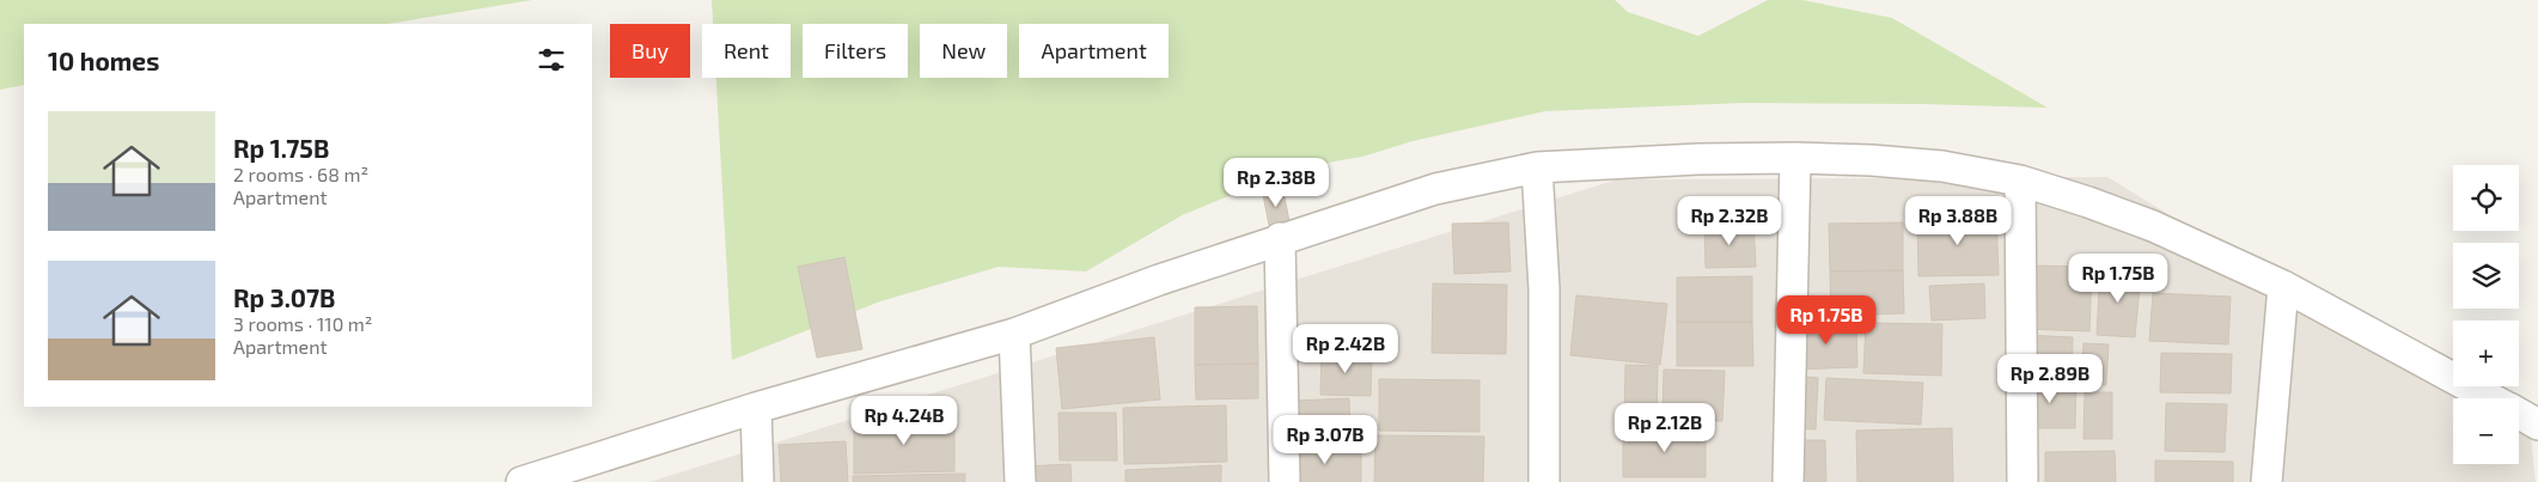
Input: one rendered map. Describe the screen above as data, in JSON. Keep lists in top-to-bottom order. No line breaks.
{"page":{"chip":["Buy","Rent","Filters","New","Apartment"],"heading":"10 homes","list":[{"name":"Rp 1.75B","note":"2 rooms · 68 m² · Apartment"},{"name":"Rp 3.07B","note":"3 rooms · 110 m² · Apartment"}],"price":["Rp 2.38B","Rp 2.32B","Rp 3.88B","Rp 1.75B","Rp 1.75B","Rp 2.42B","Rp 2.89B","Rp 4.24B","Rp 2.12B","Rp 3.07B"],"map_buttons":["+","−"]}}
